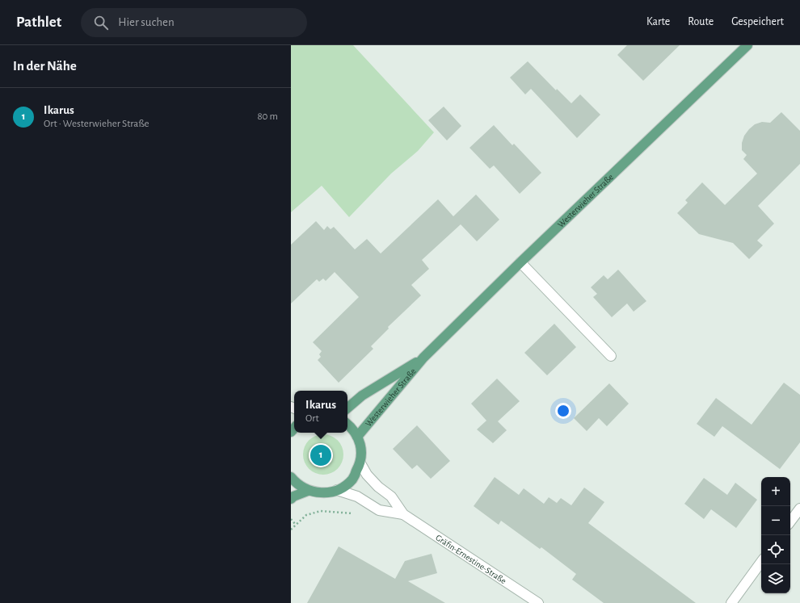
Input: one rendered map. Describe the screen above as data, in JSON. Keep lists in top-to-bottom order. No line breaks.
{"streets":{"main road":["Westerwieher Straße"],"street":["Gräfin-Ernestine-Straße"]},"page":{"header":"Pathlet","search":"Hier suchen","nav":["Karte","Route","Gespeichert"],"heading":"In der Nähe","list":[{"mark":"1","name":"Ikarus","note":"Ort · Westerwieher Straße","value":"80 m"}],"popup":["Ikarus","Ort"],"pins":"1","map_buttons":["+","−"]}}
